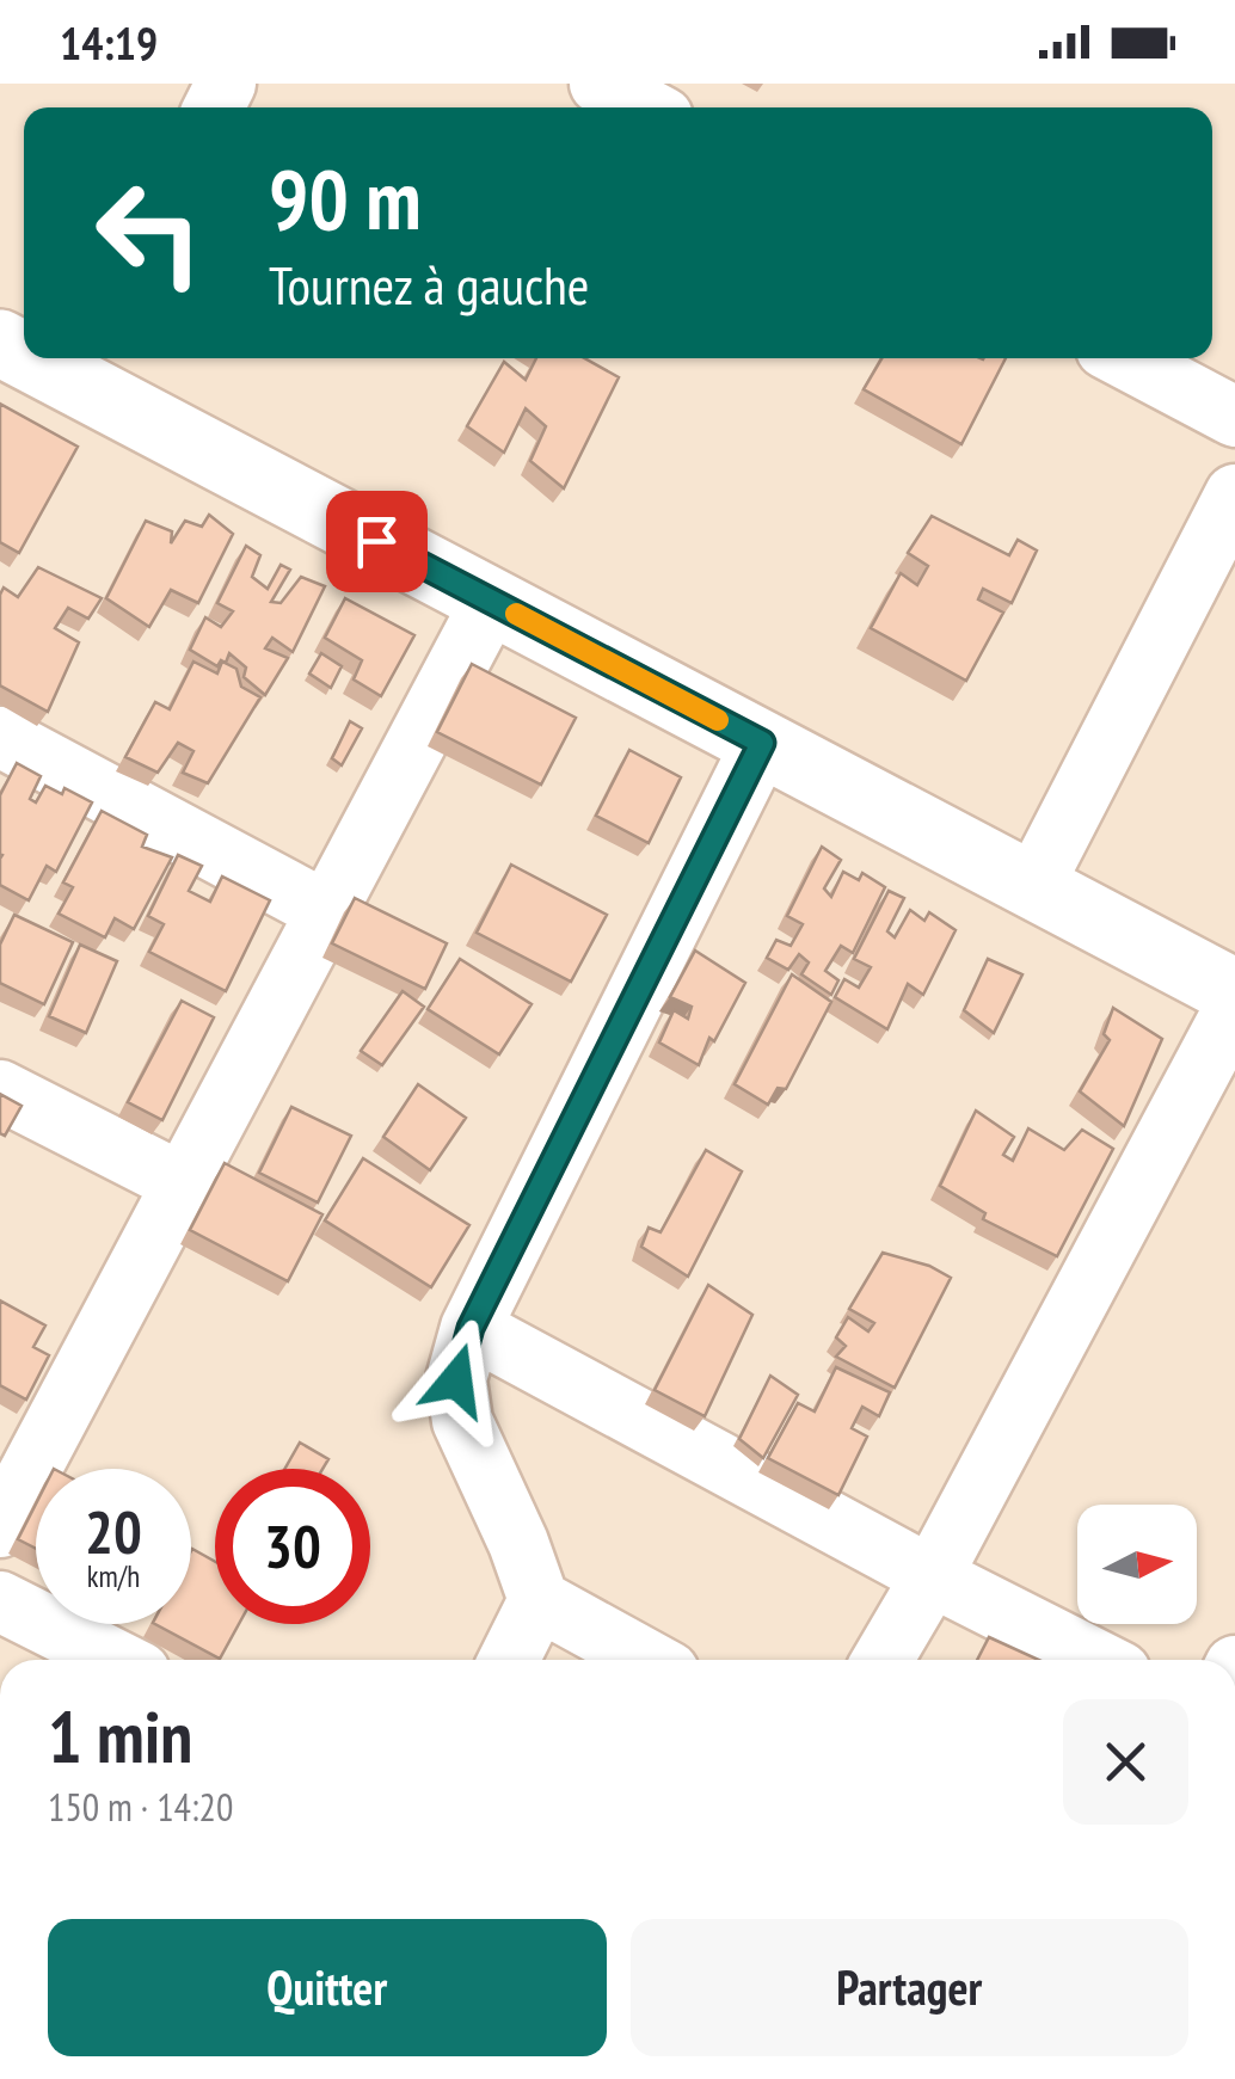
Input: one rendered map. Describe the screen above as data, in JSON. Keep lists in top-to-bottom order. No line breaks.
{"north":"right","page":{"status":"14:19","turn":["90 m","Tournez à gauche"],"speed":"20 km/h","limit":"30","heading":["1 min","150 m · 14:20"],"buttons":["Quitter","Partager"]}}
